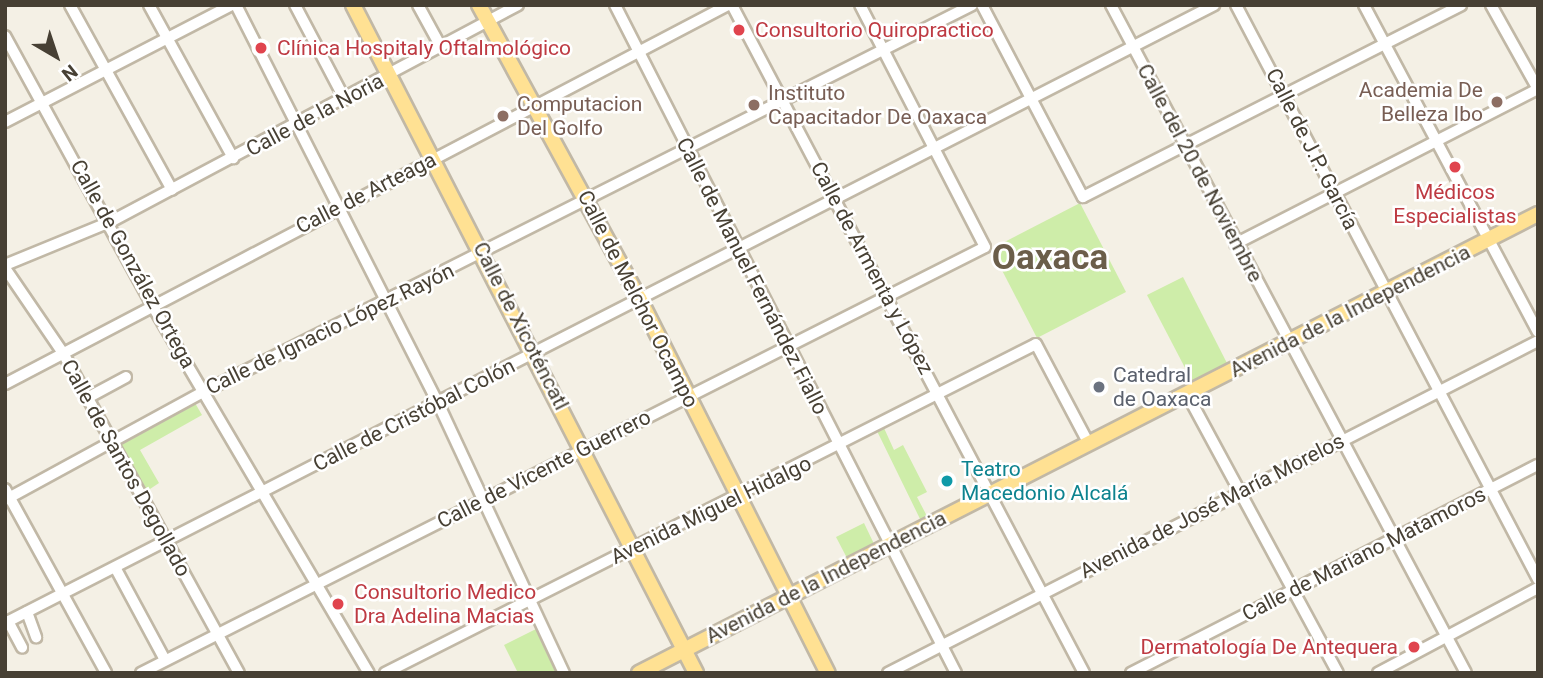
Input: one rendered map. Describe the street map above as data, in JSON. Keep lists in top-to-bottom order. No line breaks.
{"streets":{"main road":["Calle de Melchor Ocampo","Avenida de la Independencia","Calle de Xicoténcatl"],"street":["Calle de la Noria","Calle de J.P. García","Calle del 20 de Noviembre","Calle de Arteaga","Calle de González Ortega","Calle de Armenta y López","Calle de Manuel Fernández Fiallo","Calle de Ignacio López Rayón","Calle de Cristóbal Colón","Calle de Santos Degollado","Calle de Vicente Guerrero","Avenida de José María Morelos","Avenida Miguel Hidalgo","Calle de Mariano Matamoros"]},"crossings":[["Calle de la Noria","Calle de González Ortega"],["Calle de la Noria","Calle de Melchor Ocampo"],["Calle de la Noria","Calle de Xicoténcatl"],["Calle de la Noria","Calle de Santos Degollado"],["Calle de J.P. García","Avenida de la Independencia"],["Calle de J.P. García","Avenida de José María Morelos"],["Calle de J.P. García","Calle de Mariano Matamoros"],["Calle del 20 de Noviembre","Avenida de la Independencia"],["Calle del 20 de Noviembre","Calle de Cristóbal Colón"],["Calle del 20 de Noviembre","Avenida de José María Morelos"],["Calle del 20 de Noviembre","Calle de Mariano Matamoros"],["Calle de Arteaga","Calle de González Ortega"],["Calle de Arteaga","Calle de Armenta y López"],["Calle de Arteaga","Calle de Manuel Fernández Fiallo"],["Calle de Arteaga","Calle de Melchor Ocampo"],["Calle de Arteaga","Calle de Xicoténcatl"],["Calle de Arteaga","Calle de Santos Degollado"],["Calle de González Ortega","Calle de Ignacio López Rayón"],["Calle de González Ortega","Calle de Cristóbal Colón"],["Calle de González Ortega","Calle de Vicente Guerrero"],["Calle de Armenta y López","Avenida de la Independencia"],["Calle de Armenta y López","Calle de Ignacio López Rayón"],["Calle de Armenta y López","Calle de Cristóbal Colón"],["Calle de Armenta y López","Calle de Vicente Guerrero"],["Calle de Armenta y López","Avenida de José María Morelos"],["Calle de Armenta y López","Avenida Miguel Hidalgo"],["Calle de Manuel Fernández Fiallo","Avenida de la Independencia"],["Calle de Manuel Fernández Fiallo","Calle de Ignacio López Rayón"],["Calle de Manuel Fernández Fiallo","Calle de Cristóbal Colón"],["Calle de Manuel Fernández Fiallo","Calle de Vicente Guerrero"],["Calle de Manuel Fernández Fiallo","Avenida de José María Morelos"],["Calle de Manuel Fernández Fiallo","Avenida Miguel Hidalgo"],["Calle de Melchor Ocampo","Avenida de la Independencia"],["Calle de Melchor Ocampo","Calle de Ignacio López Rayón"],["Calle de Melchor Ocampo","Calle de Cristóbal Colón"],["Calle de Melchor Ocampo","Calle de Vicente Guerrero"],["Calle de Melchor Ocampo","Avenida Miguel Hidalgo"],["Avenida de la Independencia","Calle de Xicoténcatl"],["Avenida de la Independencia","Avenida Miguel Hidalgo"],["Calle de Xicoténcatl","Calle de Ignacio López Rayón"],["Calle de Xicoténcatl","Calle de Cristóbal Colón"],["Calle de Xicoténcatl","Calle de Vicente Guerrero"],["Calle de Xicoténcatl","Avenida Miguel Hidalgo"],["Calle de Ignacio López Rayón","Calle de Santos Degollado"],["Calle de Cristóbal Colón","Calle de Santos Degollado"],["Calle de Cristóbal Colón","Calle de Vicente Guerrero"],["Calle de Santos Degollado","Calle de Vicente Guerrero"]],"districts":["Oaxaca"],"places":["Consultorio Quiropractico","Clínica Hospitaly Oftalmológico","Academia De Belleza Ibo","Instituto Capacitador De Oaxaca","Computacion Del Golfo","Médicos Especialistas","Catedral de Oaxaca","Teatro Macedonio Alcalá","Consultorio Medico Dra Adelina Macias","Dermatología De Antequera"],"north":"bottom right"}
